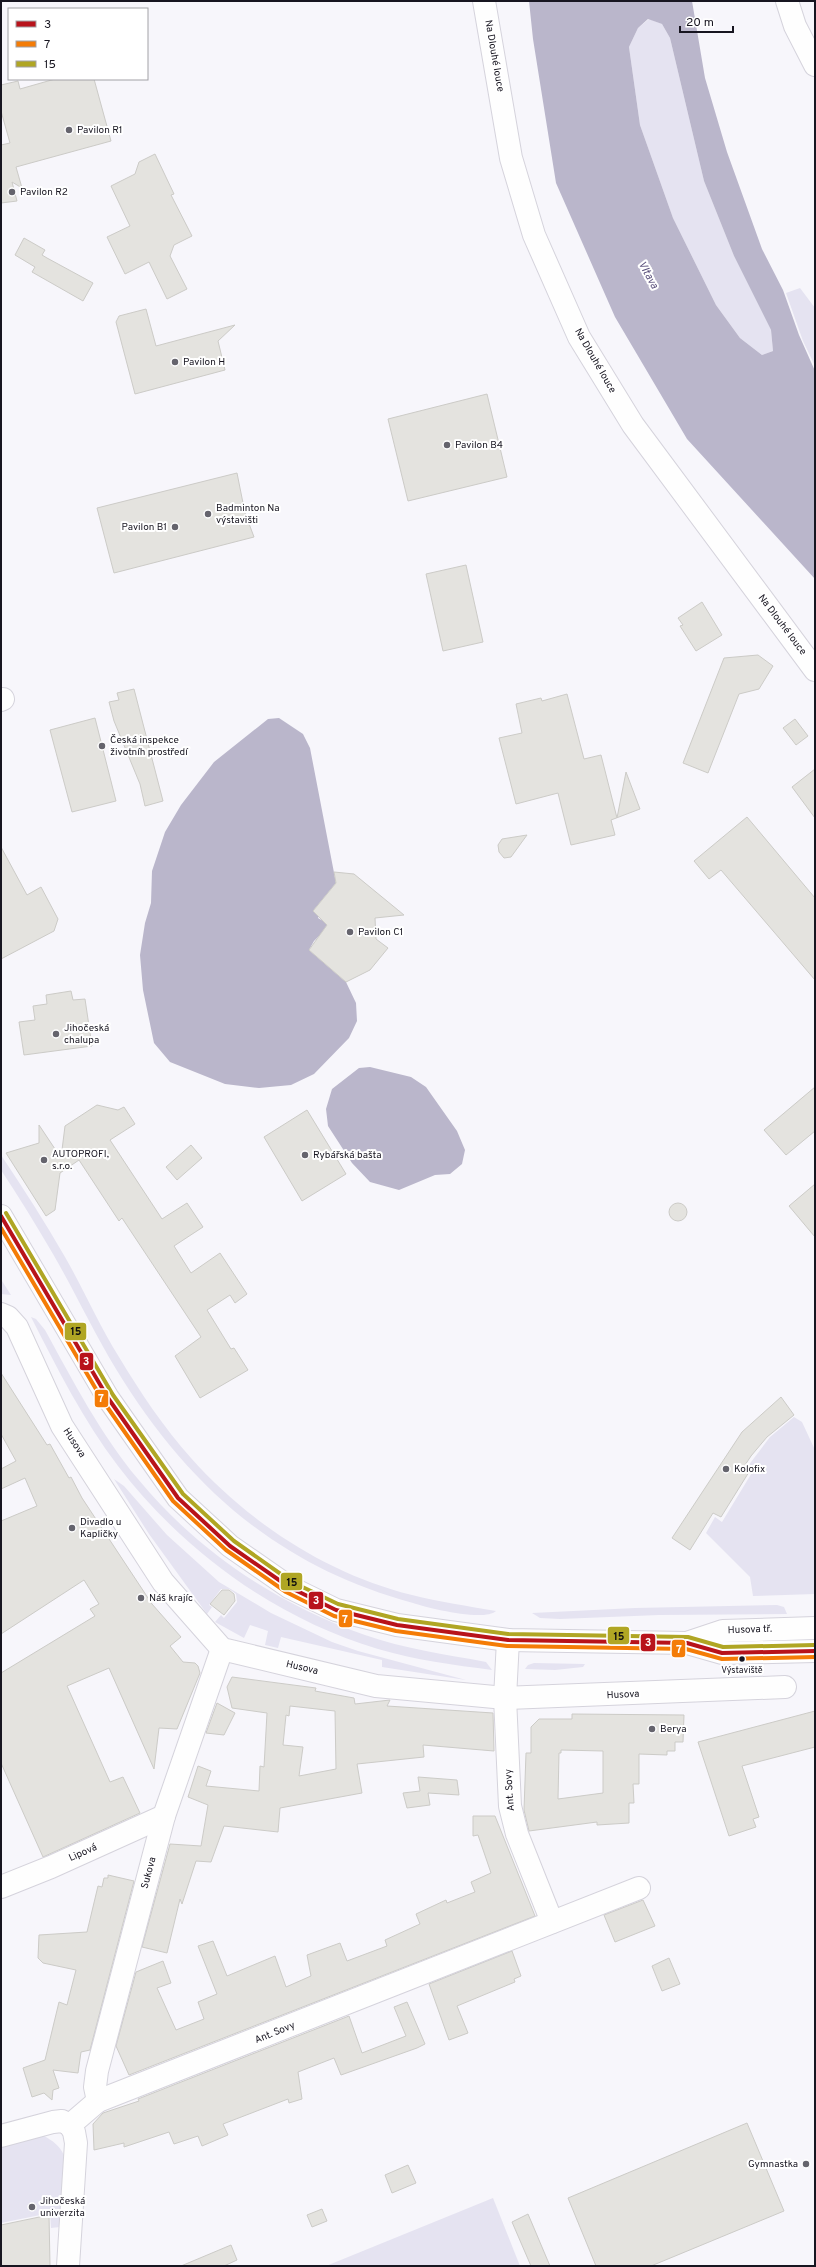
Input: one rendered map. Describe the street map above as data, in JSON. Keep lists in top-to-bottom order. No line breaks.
{"streets":{"street":["Na Dlouhé louce","Husova","Husova tř.","Ant. Sovy","Lipová","Sukova"]},"crossings":[["Husova","Ant. Sovy"],["Husova","Sukova"],["Husova tř.","Ant. Sovy"],["Ant. Sovy","Sukova"],["Lipová","Sukova"]],"water":["Vltava"],"places":["Pavilon R1","Pavilon R2","Pavilon H","Pavilon B4","Badminton Na výstavišti","Pavilon B1","Česká inspekce životníh prostředí","Pavilon C1","Jihočeská chalupa","Rybářská bašta","AUTOPROFI, s.r.o.","Kolofix","Divadlo u Kapličky","Náš krajíc","Výstaviště","Berya","Gymnastka","Jihočeská univerzita"],"lines":["transit line 15","transit line 3","transit line 7"],"legend":["3","7","15"],"scale_bar":"20 m"}
